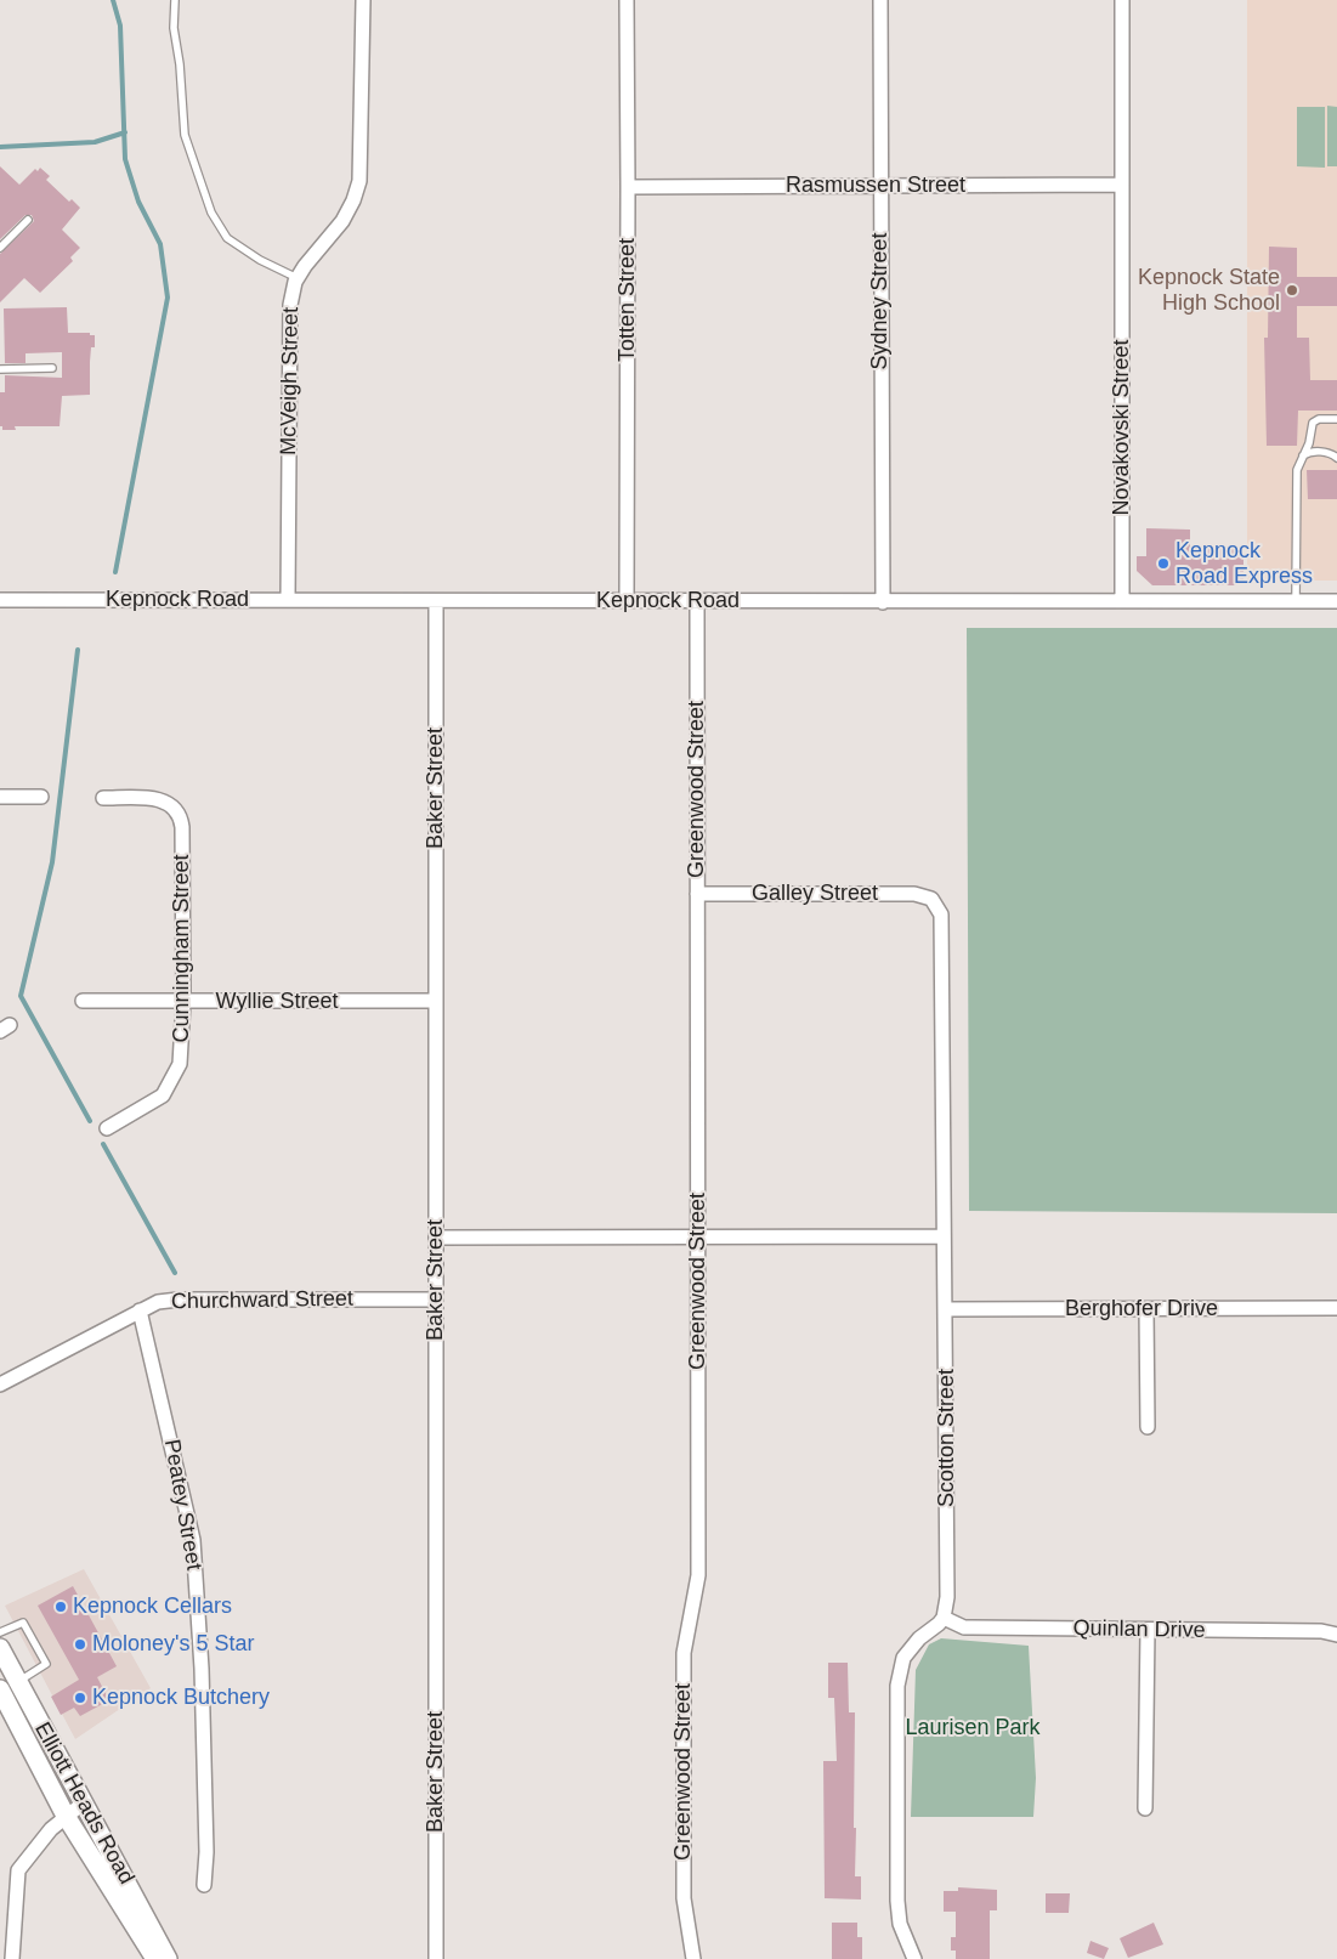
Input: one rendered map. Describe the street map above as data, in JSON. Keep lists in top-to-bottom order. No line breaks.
{"streets":{"street":["Rasmussen Street","Totten Street","Sydney Street","McVeigh Street","Novakovski Street","Kepnock Road","Baker Street","Greenwood Street","Galley Street","Cunningham Street","Wyllie Street","Churchward Street","Berghofer Drive","Scotton Street","Peatey Street","Quinlan Drive","Elliott Heads Road"]},"crossings":[["Rasmussen Street","Totten Street"],["Rasmussen Street","Sydney Street"],["Rasmussen Street","Novakovski Street"],["Totten Street","Kepnock Road"],["Sydney Street","Kepnock Road"],["McVeigh Street","Kepnock Road"],["Novakovski Street","Kepnock Road"],["Kepnock Road","Baker Street"],["Kepnock Road","Greenwood Street"],["Baker Street","Wyllie Street"],["Baker Street","Churchward Street"],["Greenwood Street","Galley Street"],["Galley Street","Scotton Street"],["Cunningham Street","Wyllie Street"],["Churchward Street","Peatey Street"],["Berghofer Drive","Scotton Street"],["Scotton Street","Quinlan Drive"]],"parks":["Laurisen Park"],"places":["Kepnock State High School","Kepnock Road Express","Kepnock Cellars","Moloney's 5 Star","Kepnock Butchery"]}
